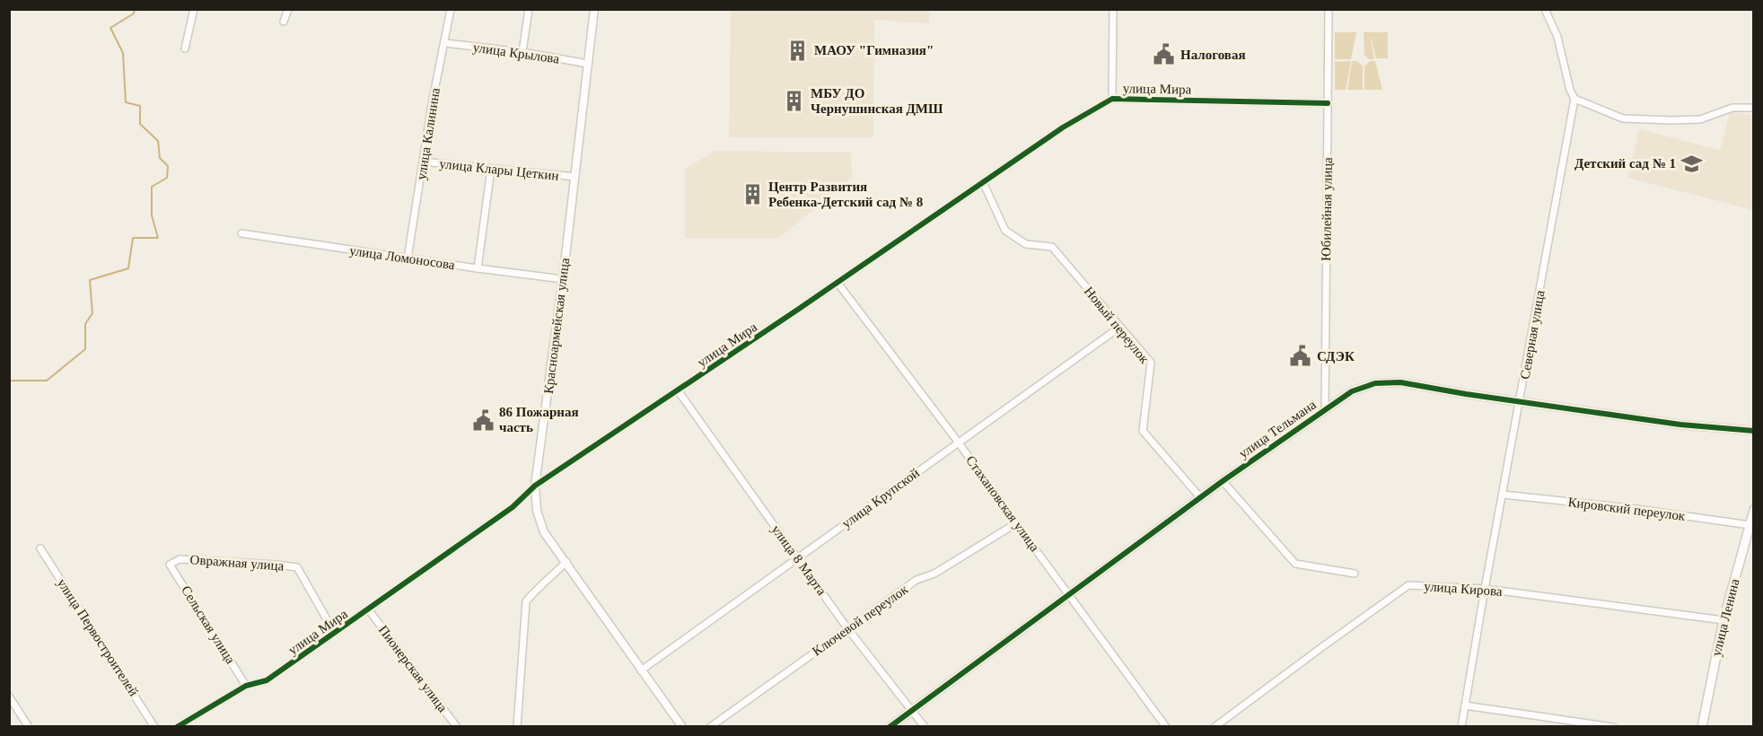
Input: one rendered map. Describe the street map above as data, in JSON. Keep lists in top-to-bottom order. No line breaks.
{"streets":{"main road":["улица Ленина"],"street":["улица Крылова","улица Мира","улица Калинина","улица Клары Цеткин","Юбилейная улица","улица Ломоносова","Новый переулок","Красноармейская улица","Северная улица","улица Тельмана","улица Крупской","Стахановская улица","Кировский переулок","улица 8 Марта","Овражная улица","улица Кирова","Ключевой переулок","Сельская улица","улица Первостроителей","Пионерская улица"]},"crossings":[["улица Крылова","улица Калинина"],["улица Крылова","Красноармейская улица"],["улица Мира","Юбилейная улица"],["улица Мира","Новый переулок"],["улица Мира","Красноармейская улица"],["улица Мира","Стахановская улица"],["улица Мира","улица 8 Марта"],["улица Мира","Овражная улица"],["улица Мира","Сельская улица"],["улица Мира","Пионерская улица"],["улица Калинина","улица Клары Цеткин"],["улица Калинина","улица Ломоносова"],["улица Клары Цеткин","Красноармейская улица"],["Юбилейная улица","улица Тельмана"],["улица Ломоносова","Красноармейская улица"],["Новый переулок","улица Тельмана"],["Новый переулок","улица Крупской"],["Красноармейская улица","улица Крупской"],["Северная улица","улица Тельмана"],["Северная улица","Кировский переулок"],["Северная улица","улица Кирова"],["улица Тельмана","Стахановская улица"],["улица Тельмана","улица 8 Марта"],["улица Крупской","Стахановская улица"],["улица Крупской","улица 8 Марта"],["Стахановская улица","Ключевой переулок"],["Кировский переулок","улица Ленина"],["улица 8 Марта","Ключевой переулок"],["Овражная улица","Сельская улица"],["улица Кирова","улица Ленина"]],"places":{"building":["МАОУ \"Гимназия\"","МБУ ДО Чернушинская ДМШ","Центр Развития Ребенка-Детский сад № 8"],"public building":["Налоговая","СДЭК","86 Пожарная часть"],"school or university":["Детский сад № 1"]}}
